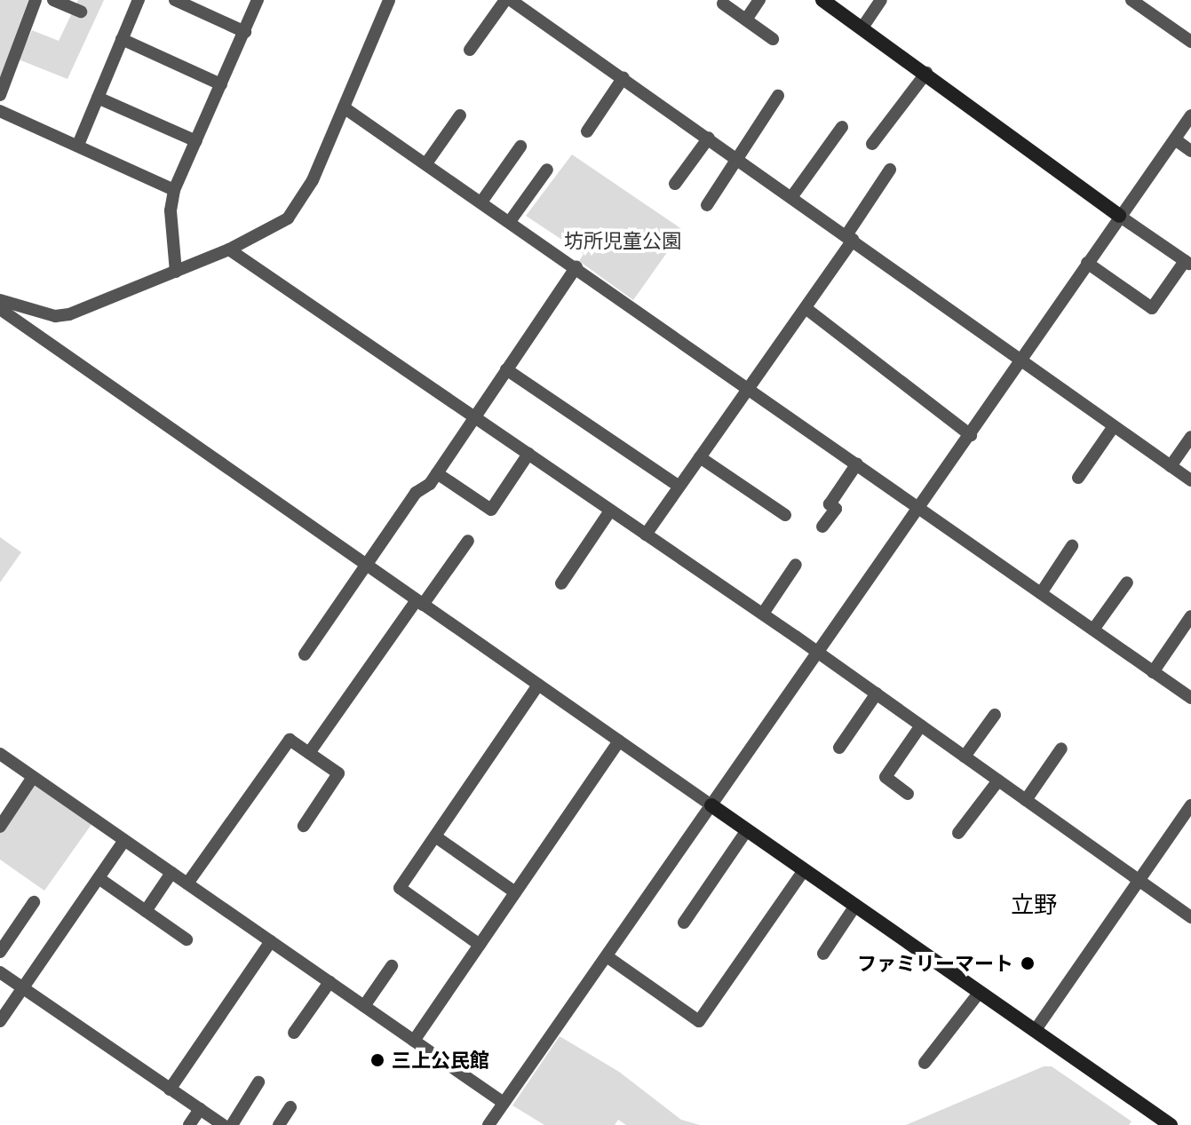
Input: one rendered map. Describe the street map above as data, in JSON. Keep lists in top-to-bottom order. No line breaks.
{"districts":["立野"],"parks":["坊所児童公園"],"places":["ファミリーマート","三上公民館"]}
